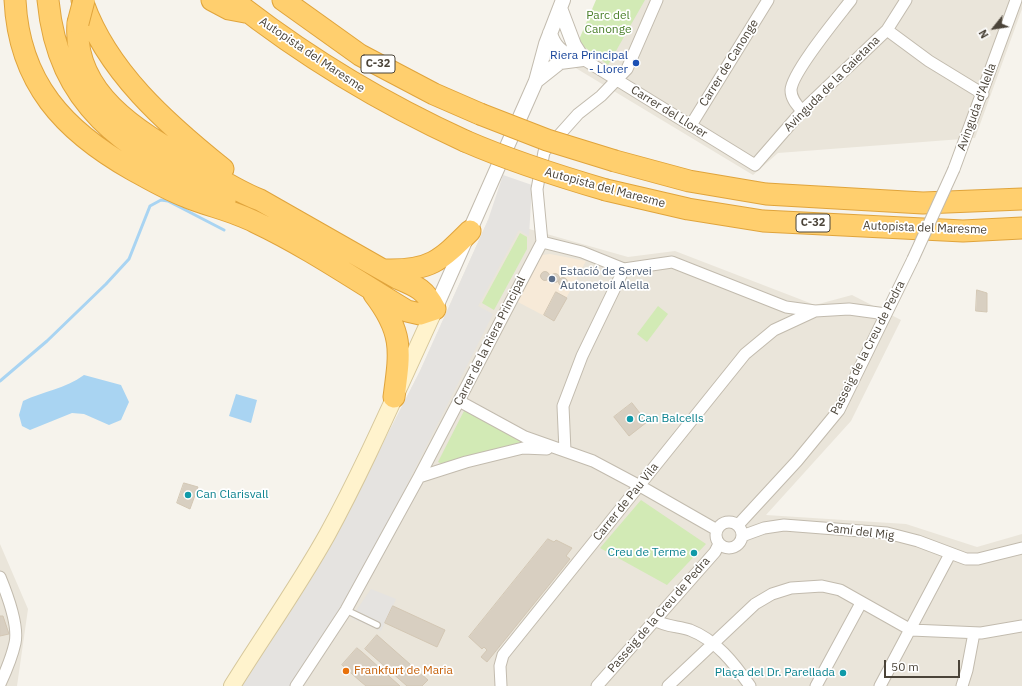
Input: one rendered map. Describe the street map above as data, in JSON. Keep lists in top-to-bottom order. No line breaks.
{"streets":{"highway":["Autopista del Maresme","C-32"],"street":["Carrer de Canonge","Avinguda de la Gaietana","Avinguda d'Alella","Carrer del Llorer","Carrer de la Riera Principal","Passeig de la Creu de Pedra","Carrer de Pau Vila","Camí del Mig"]},"crossings":[["Carrer de Canonge","Carrer del Llorer"],["Avinguda de la Gaietana","Carrer del Llorer"],["Avinguda d'Alella","Passeig de la Creu de Pedra"],["Passeig de la Creu de Pedra","Camí del Mig"]],"parks":["Parc del Canonge"],"places":["Riera Principal - Llorer","Estació de Servei Autonetoil Alella","Can Balcells","Can Clarisvall","Creu de Terme","Frankfurt de Maria","Plaça del Dr. Parellada"],"scale_bar":"50 m","north":"bottom left"}
